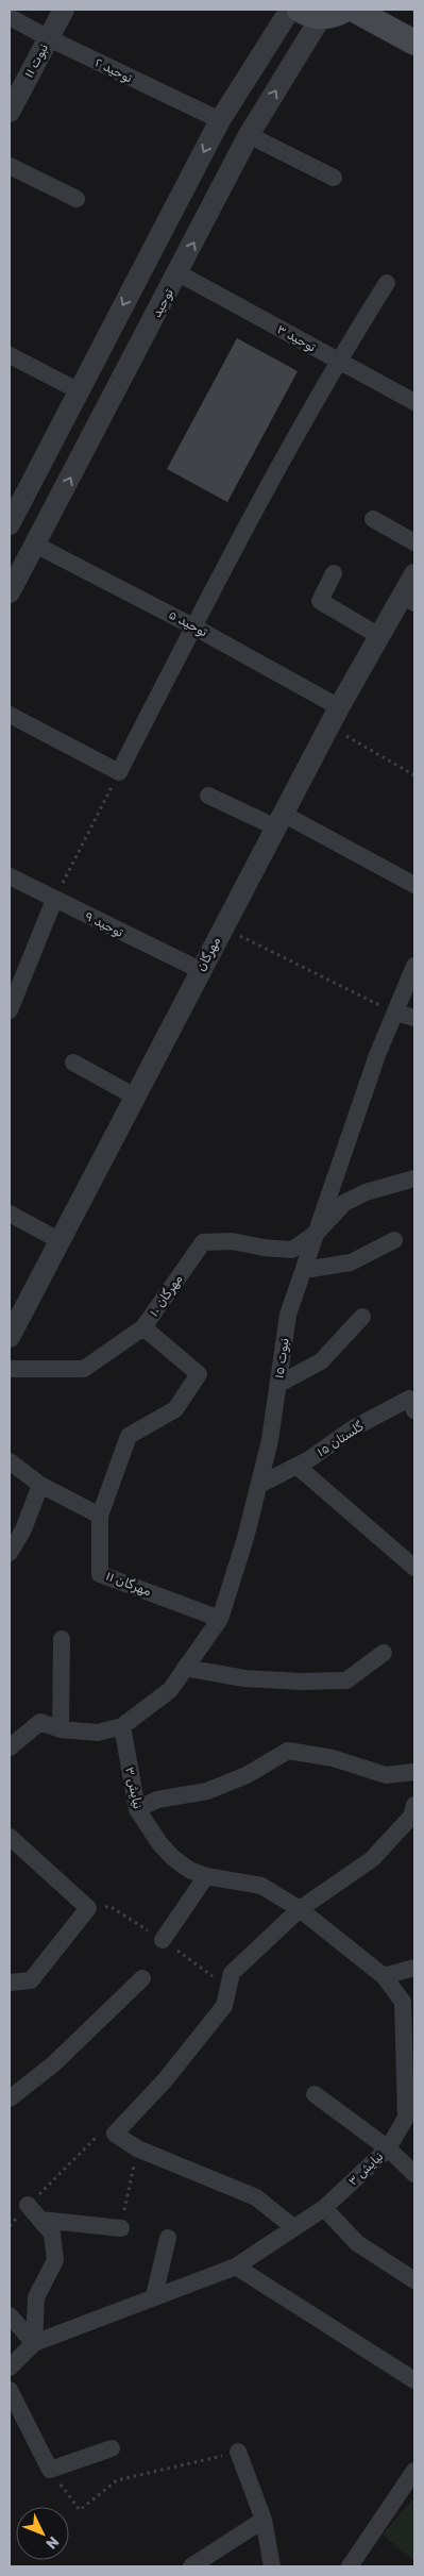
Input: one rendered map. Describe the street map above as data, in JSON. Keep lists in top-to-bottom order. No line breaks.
{"streets":{"street":["نبوت ۱۱","توحید ۲","توحید","توحید ۳","توحید ۵","توحید ۹","مهرگان","مهرگان ۱۰","نبوت ۱۵","گلستان ۱۵","مهرگان ۱۱","نیایش ۳"]},"crossings":[["نبوت ۱۱","توحید ۲"],["توحید","توحید ۳"],["توحید","توحید ۵"],["توحید ۵","مهرگان"],["توحید ۹","مهرگان"],["مهرگان ۱۰","نبوت ۱۵"],["نبوت ۱۵","گلستان ۱۵"],["نبوت ۱۵","مهرگان ۱۱"],["نبوت ۱۵","نیایش ۳"]],"north":"bottom right"}
